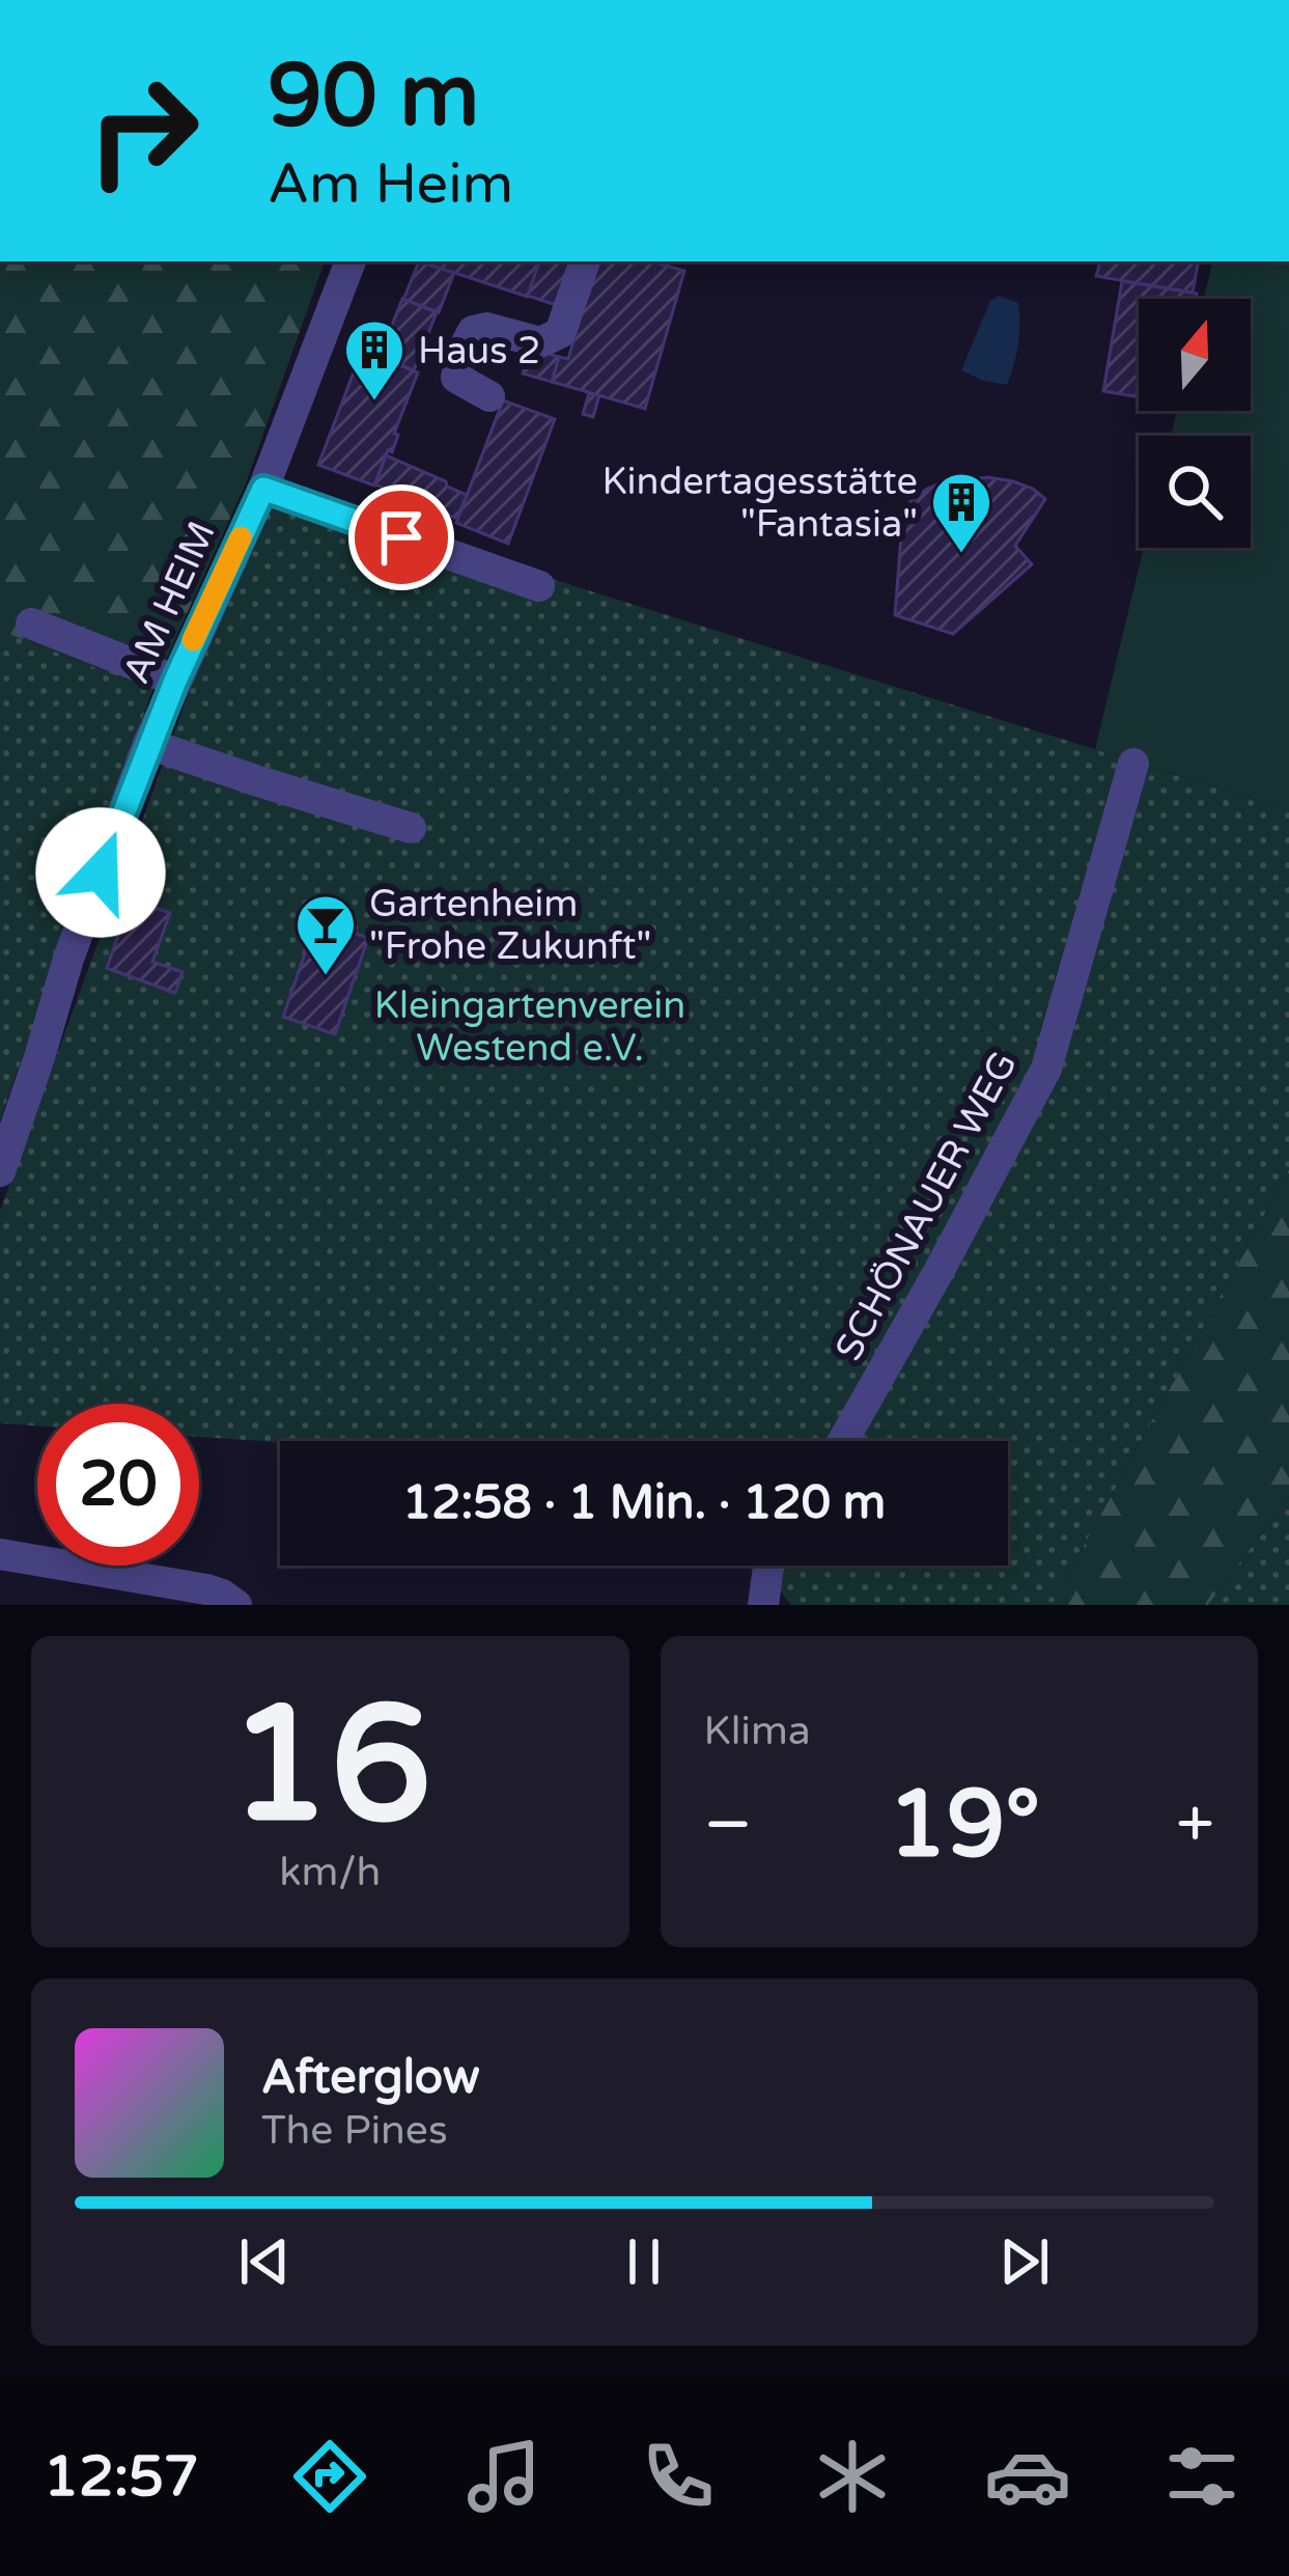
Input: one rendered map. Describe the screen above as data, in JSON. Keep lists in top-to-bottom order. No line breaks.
{"streets":{"street":["AM HEIM","SCHÖNAUER WEG"]},"parks":["Kleingartenverein Westend e.V."],"places":{"building":["Haus 2","Kindertagesstätte \"Fantasia\""],"bar":["Gartenheim \"Frohe Zukunft\""]},"north":"top","page":{"turn":["90 m","Am Heim"],"limit":"20","trip":"12:58 · 1 Min. · 120 m","tile":[["16","km/h"],"Klima"],"heat":["−","19°","+"],"song":["Afterglow","The Pines"],"tabs":"12:57"}}
